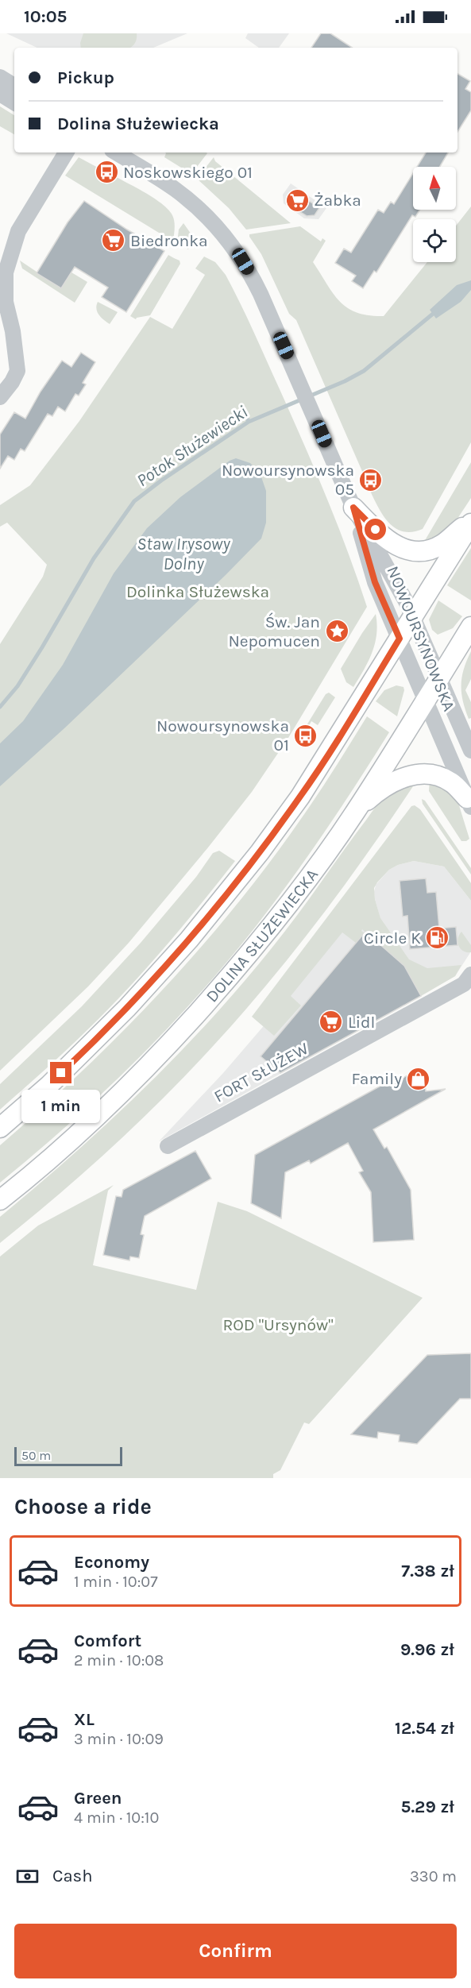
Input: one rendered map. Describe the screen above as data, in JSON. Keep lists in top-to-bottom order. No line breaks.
{"streets":{"main road":["DOLINA SŁUŻEWIECKA"],"street":["NOWOURSYNOWSKA","FORT SŁUŻEW"]},"crossings":[["NOWOURSYNOWSKA","DOLINA SŁUŻEWIECKA"]],"water":["Potok Służewiecki","Staw Irysowy Dolny"],"parks":["Dolinka Służewska","ROD \"Ursynów\""],"places":{"bus stop":["Noskowskiego 01","Nowoursynowska 05","Nowoursynowska 01"],"supermarket":["Żabka","Biedronka","Lidl"],"place":["Św. Jan Nepomucen"],"fuel station":["Circle K"],"shop":["Family"]},"scale_bar":"50 m","north":"top","page":{"status":"10:05","banner":["Pickup","Dolina Służewiecka"],"bubble":"1 min","scale":"50 m","heading":"Choose a ride","list":[{"name":"Economy","note":"1 min · 10:07","value":"7.38 zł"},{"name":"Comfort","note":"2 min · 10:08","value":"9.96 zł"},{"name":"XL","note":"3 min · 10:09","value":"12.54 zł"},{"name":"Green","note":"4 min · 10:10","value":"5.29 zł"}],"pay":["Cash","330 m"],"buttons":"Confirm"}}
